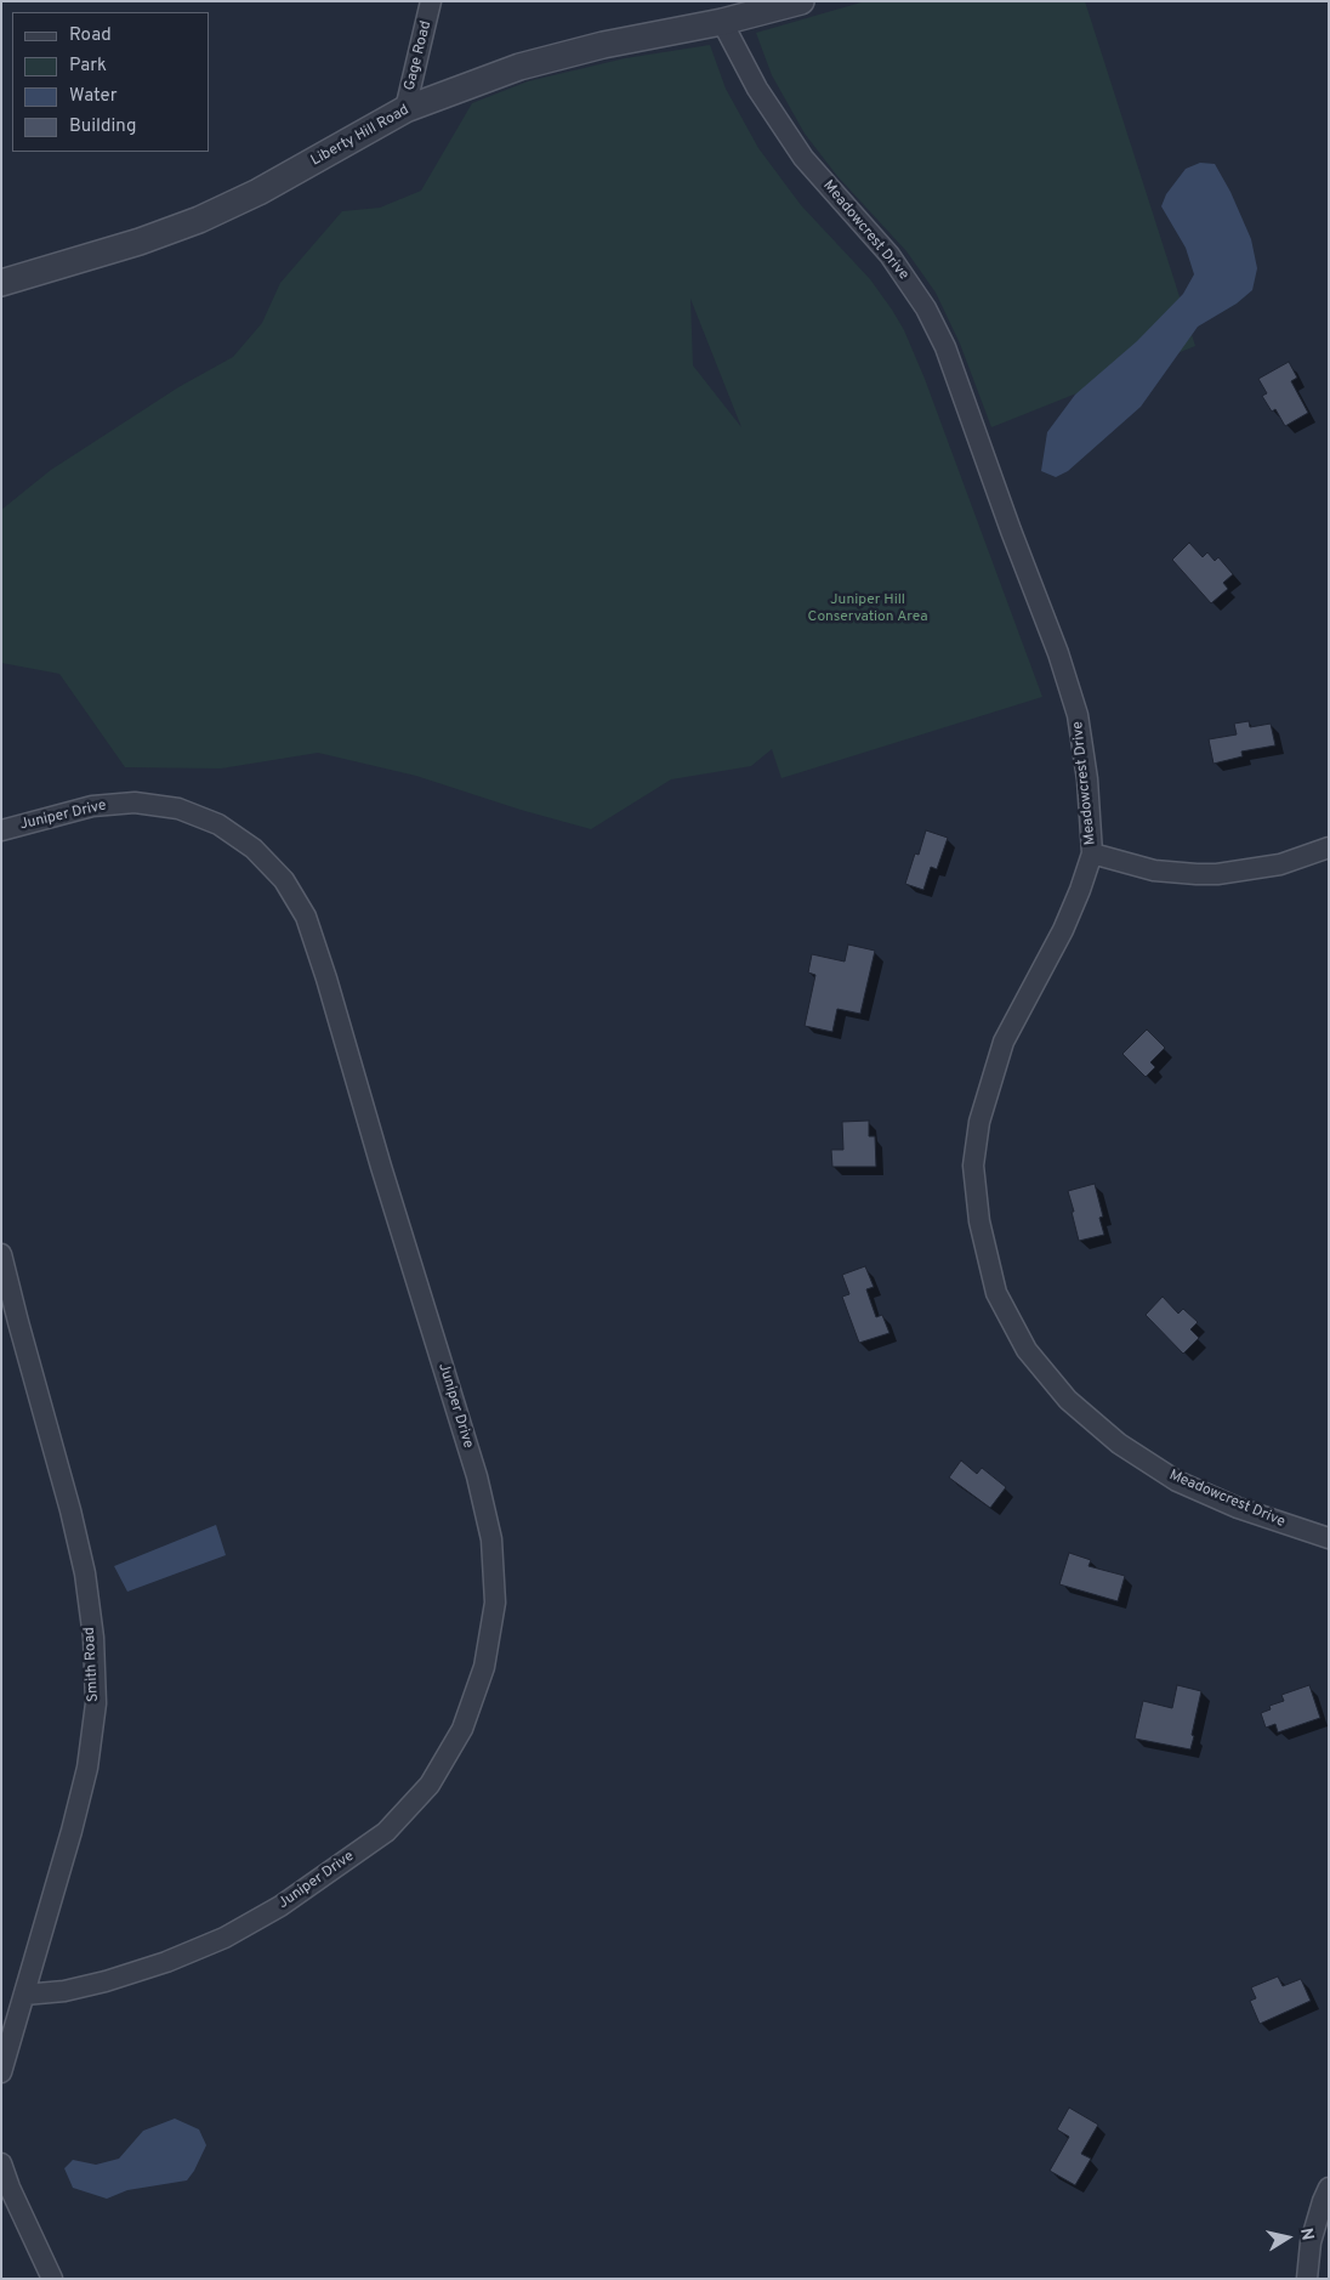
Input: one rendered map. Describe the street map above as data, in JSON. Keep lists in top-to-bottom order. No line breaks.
{"streets":{"street":["Gage Road","Liberty Hill Road","Meadowcrest Drive","Juniper Drive","Smith Road"]},"crossings":[["Gage Road","Liberty Hill Road"],["Liberty Hill Road","Meadowcrest Drive"],["Juniper Drive","Smith Road"]],"parks":["Juniper Hill Conservation Area"],"legend":["Road","Park","Water","Building"],"north":"right"}
